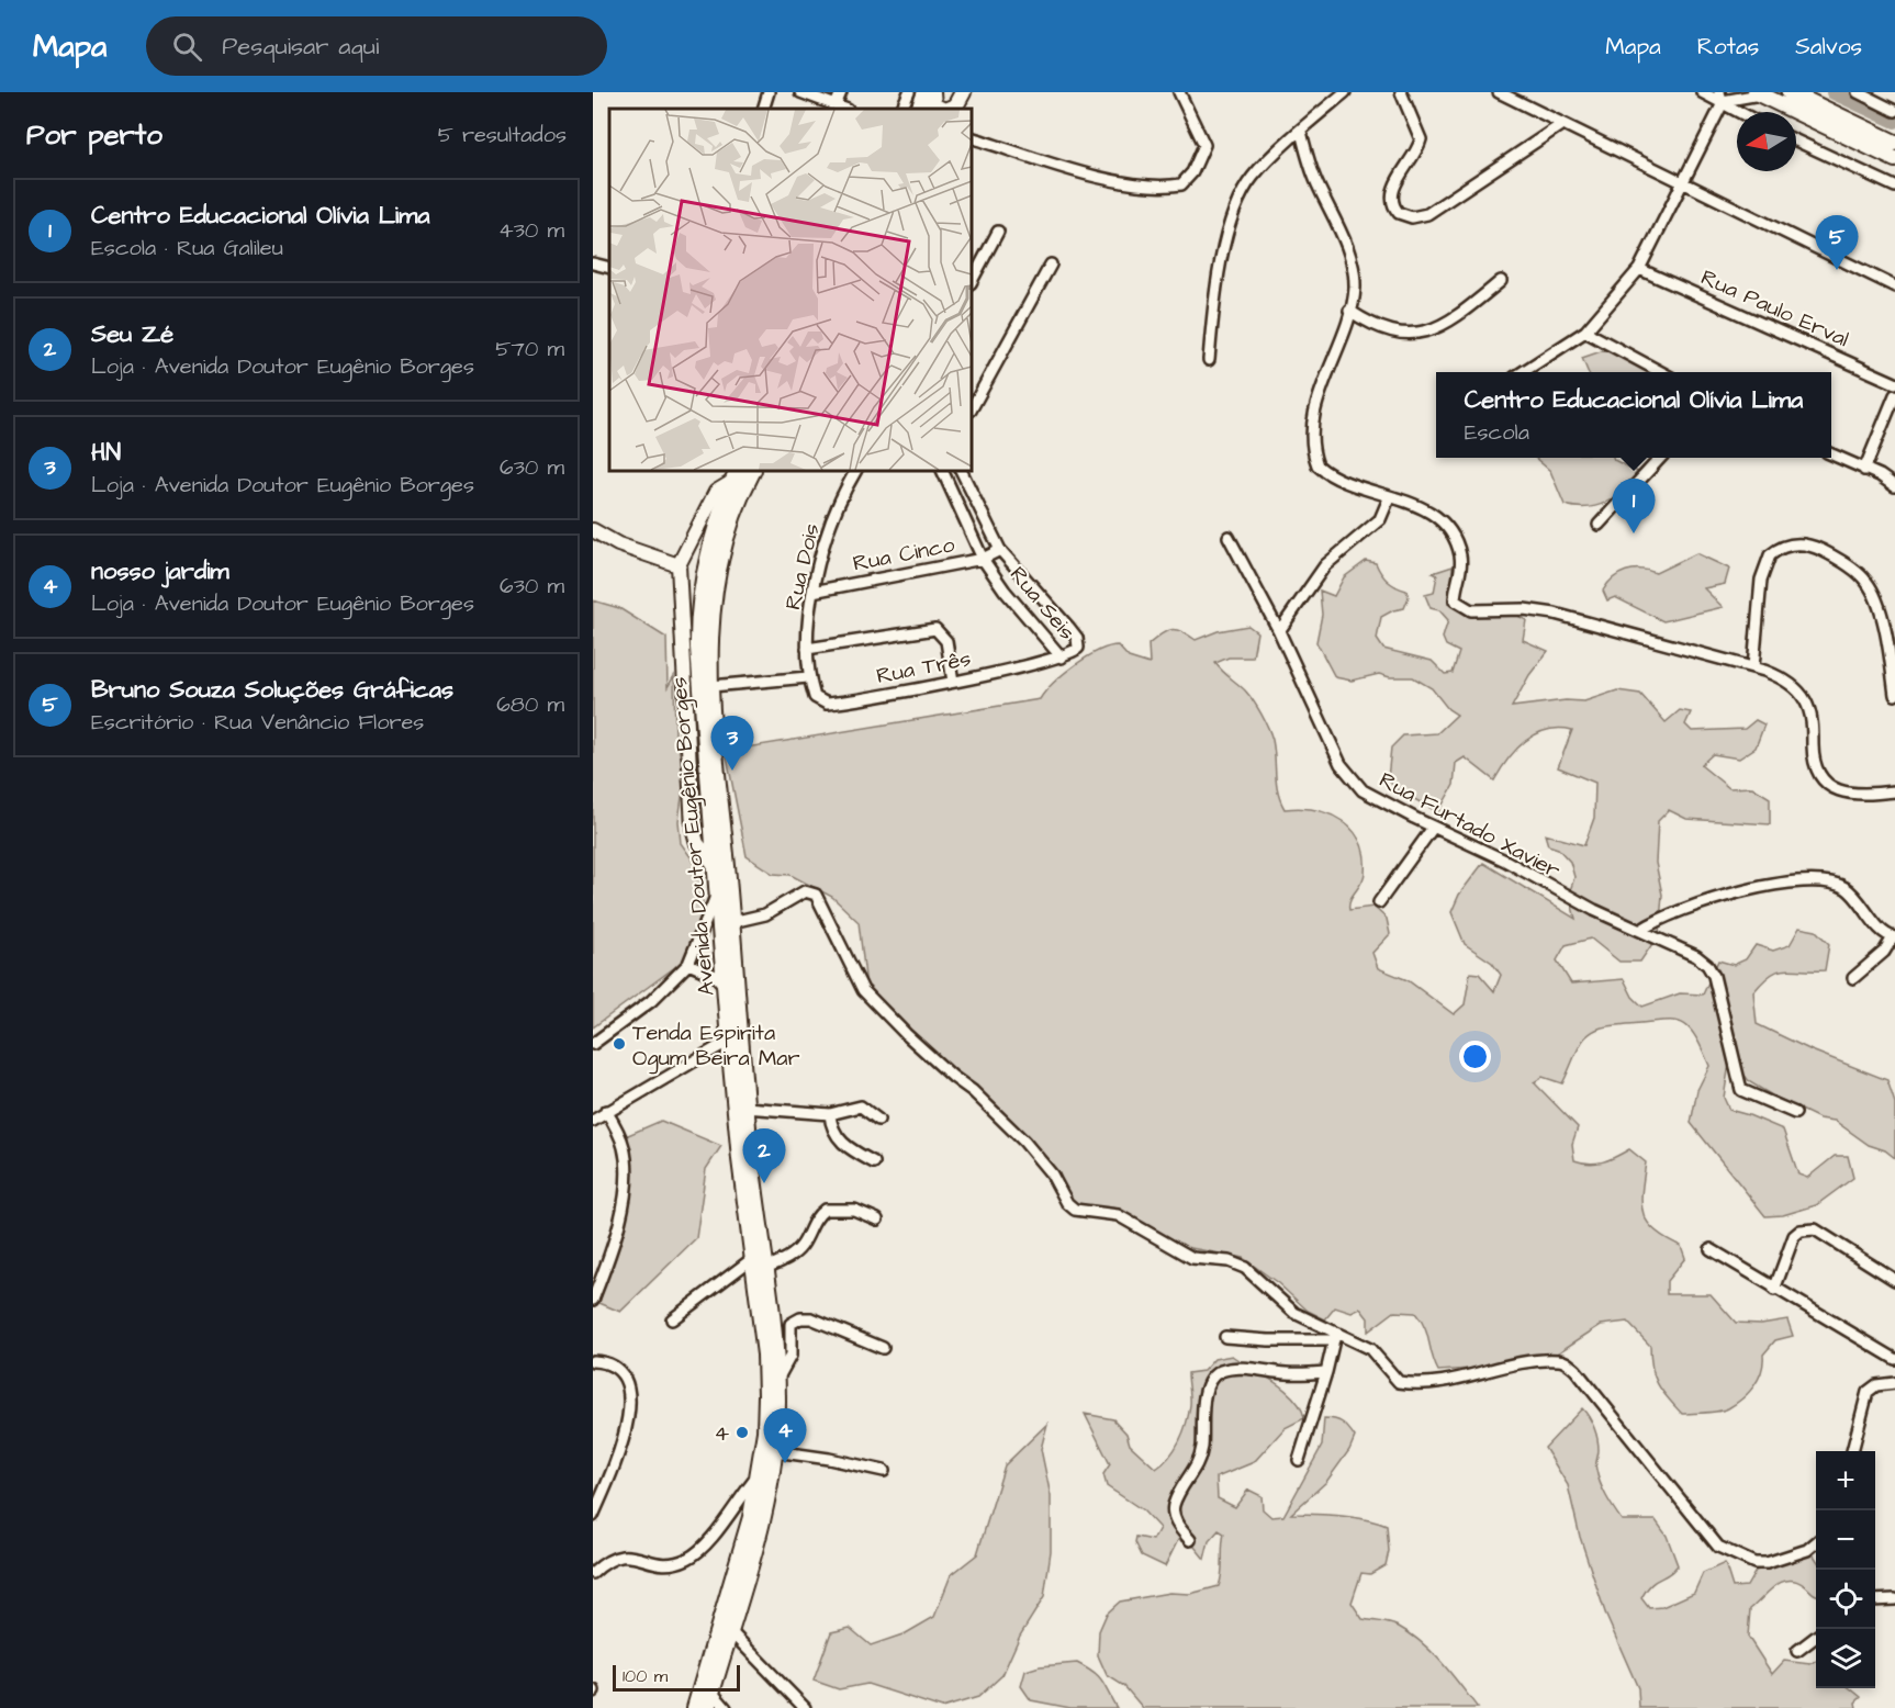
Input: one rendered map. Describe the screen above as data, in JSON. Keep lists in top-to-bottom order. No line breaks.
{"streets":{"highway":["Avenida Doutor Eugênio Borges"],"street":["Rua Paulo Erval","Rua Cinco","Rua Dois","Rua Seis","Rua Três","Rua Furtado Xavier"]},"crossings":[["Rua Cinco","Rua Dois"],["Rua Cinco","Rua Seis"],["Rua Dois","Rua Três"],["Rua Seis","Rua Três"]],"places":["Tenda Espirita Ogum Beira Mar","4"],"scale_bar":"100 m","north":"left","page":{"header":"Mapa","search":"Pesquisar aqui","nav":["Mapa","Rotas","Salvos"],"heading":["Por perto","5 resultados"],"list":[{"mark":"1","name":"Centro Educacional Olívia Lima","note":"Escola · Rua Galileu","value":"430 m"},{"mark":"2","name":"Seu Zé","note":"Loja · Avenida Doutor Eugênio Borges","value":"570 m"},{"mark":"3","name":"HN","note":"Loja · Avenida Doutor Eugênio Borges","value":"630 m"},{"mark":"4","name":"nosso jardim","note":"Loja · Avenida Doutor Eugênio Borges","value":"630 m"},{"mark":"5","name":"Bruno Souza Soluções Gráficas","note":"Escritório · Rua Venâncio Flores","value":"680 m"}],"pins":["5","1","3","2","4"],"popup":["Centro Educacional Olívia Lima","Escola"],"map_buttons":["+","−"],"scale":"100 m"}}
